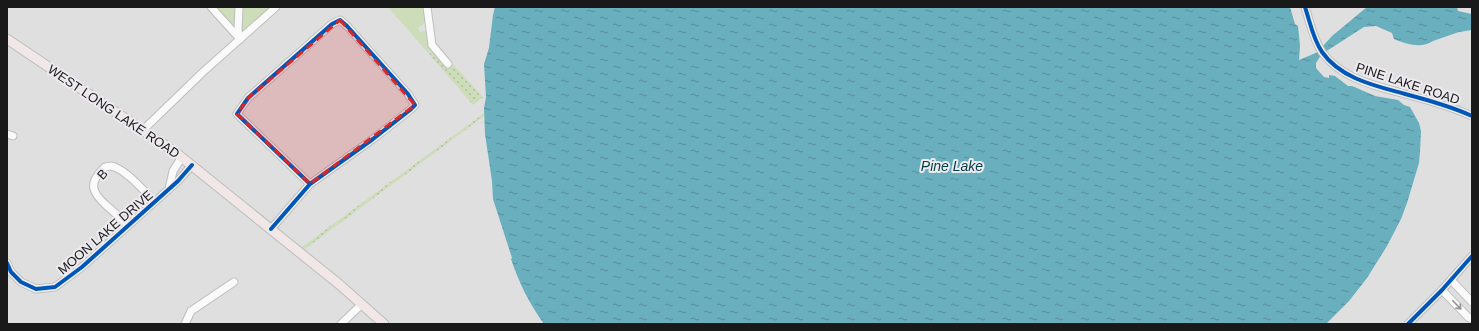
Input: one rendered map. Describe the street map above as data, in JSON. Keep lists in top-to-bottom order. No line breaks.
{"streets":{"main road":["WEST LONG LAKE ROAD"],"street":["PINE LAKE ROAD","B","MOON LAKE DRIVE"]},"crossings":[["WEST LONG LAKE ROAD","MOON LAKE DRIVE"],["B","MOON LAKE DRIVE"]],"water":["Pine Lake"]}
